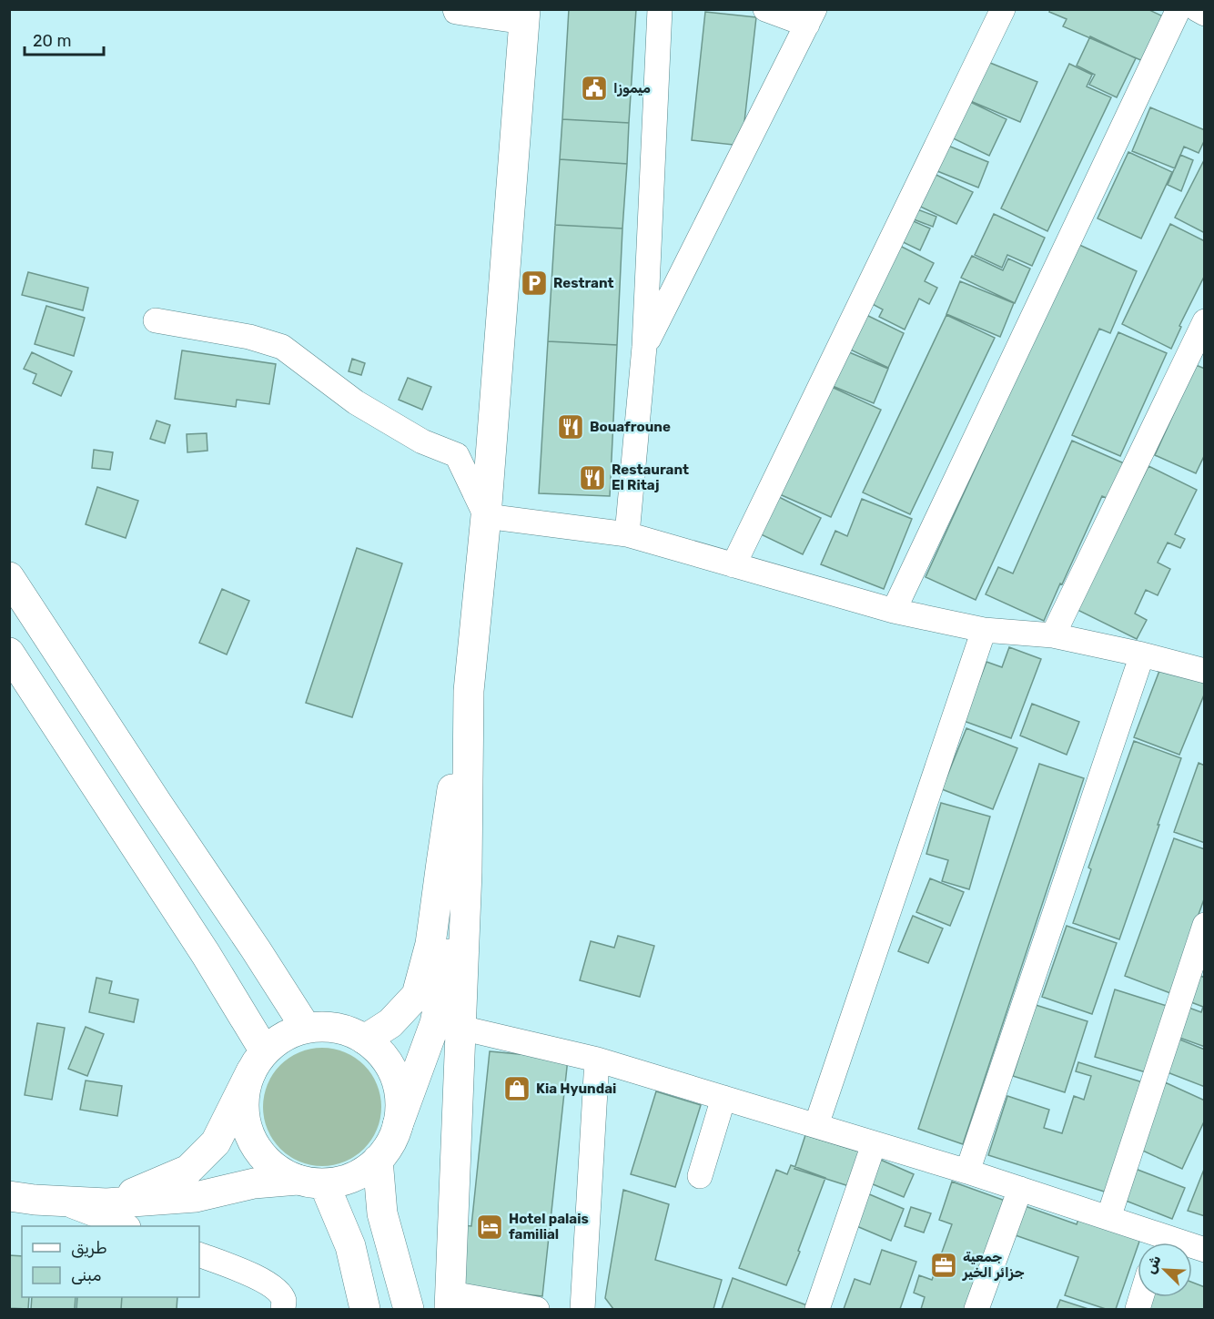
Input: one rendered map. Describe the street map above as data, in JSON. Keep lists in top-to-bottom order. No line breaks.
{"places":{"public building":["ميموزا"],"parking":["Restrant"],"restaurant":["Bouafroune","Restaurant El Ritaj"],"shop":["Kia Hyundai"],"hotel":["Hotel palais familial"],"office":["جمعية جزائر الخير"]},"legend":["طريق","مبنى"],"scale_bar":"20 m","north":"top left"}
